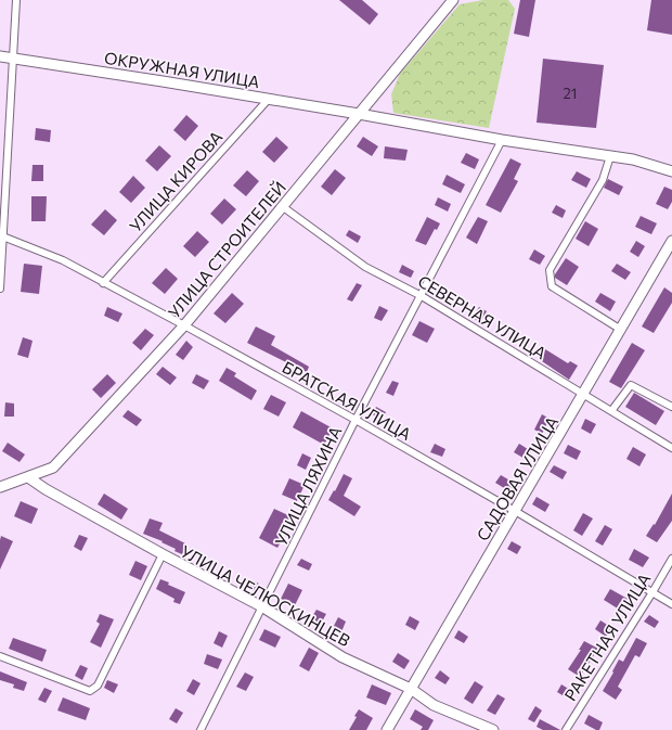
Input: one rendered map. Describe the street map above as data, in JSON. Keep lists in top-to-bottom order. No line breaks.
{"streets":{"street":["ОКРУЖНАЯ УЛИЦА","УЛИЦА КИРОВА","УЛИЦА СТРОИТЕЛЕЙ","СЕВЕРНАЯ УЛИЦА","БРАТСКАЯ УЛИЦА","САДОВАЯ УЛИЦА","УЛИЦА ЛЯХИНА","УЛИЦА ЧЕЛЮСКИНЦЕВ","РАКЕТНАЯ УЛИЦА"]},"crossings":[["ОКРУЖНАЯ УЛИЦА","УЛИЦА КИРОВА"],["ОКРУЖНАЯ УЛИЦА","УЛИЦА СТРОИТЕЛЕЙ"],["ОКРУЖНАЯ УЛИЦА","УЛИЦА ЛЯХИНА"],["УЛИЦА КИРОВА","БРАТСКАЯ УЛИЦА"],["УЛИЦА СТРОИТЕЛЕЙ","СЕВЕРНАЯ УЛИЦА"],["УЛИЦА СТРОИТЕЛЕЙ","БРАТСКАЯ УЛИЦА"],["УЛИЦА СТРОИТЕЛЕЙ","УЛИЦА ЧЕЛЮСКИНЦЕВ"],["СЕВЕРНАЯ УЛИЦА","САДОВАЯ УЛИЦА"],["СЕВЕРНАЯ УЛИЦА","УЛИЦА ЛЯХИНА"],["БРАТСКАЯ УЛИЦА","САДОВАЯ УЛИЦА"],["БРАТСКАЯ УЛИЦА","УЛИЦА ЛЯХИНА"],["БРАТСКАЯ УЛИЦА","РАКЕТНАЯ УЛИЦА"],["САДОВАЯ УЛИЦА","УЛИЦА ЧЕЛЮСКИНЦЕВ"],["УЛИЦА ЛЯХИНА","УЛИЦА ЧЕЛЮСКИНЦЕВ"]],"house_numbers":["21"]}
